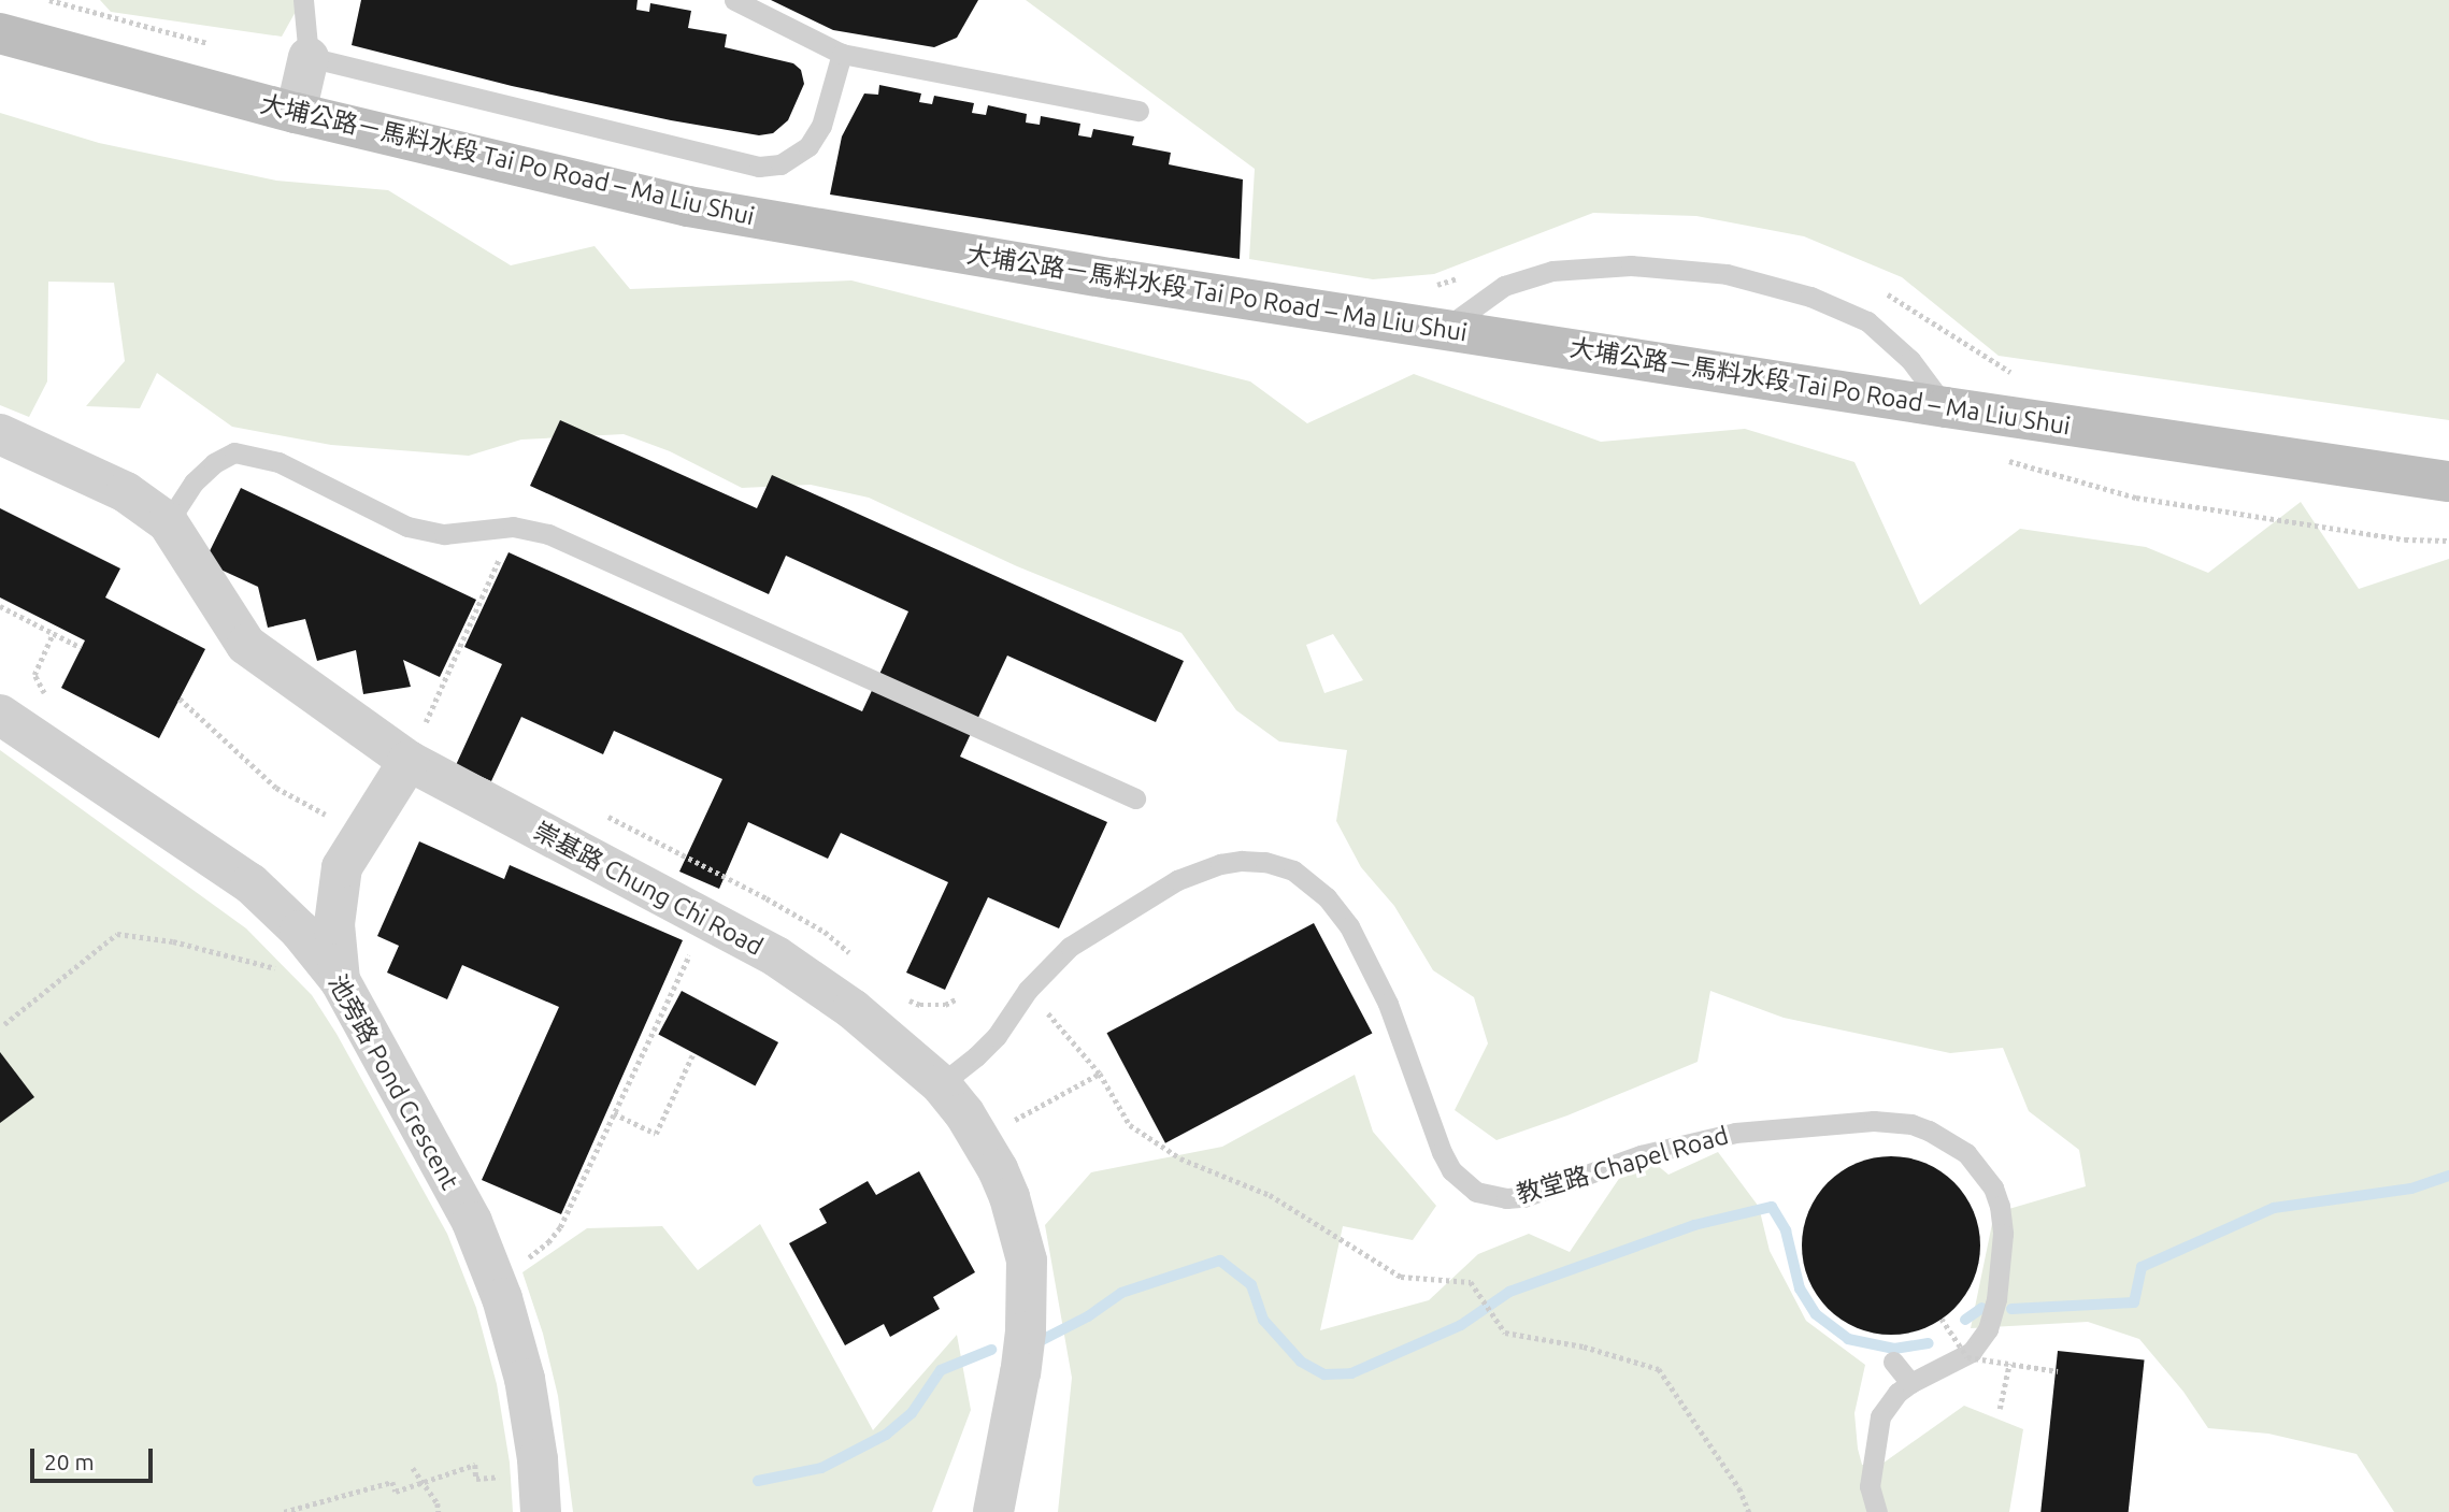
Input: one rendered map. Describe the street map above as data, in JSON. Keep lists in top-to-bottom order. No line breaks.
{"streets":{"main road":["大埔公路－馬料水段 Tai Po Road – Ma Liu Shui"],"street":["崇基路 Chung Chi Road","池旁路 Pond Crescent"],"lane":["教堂路 Chapel Road"]},"crossings":[["崇基路 Chung Chi Road","教堂路 Chapel Road"]],"scale_bar":"20 m"}
